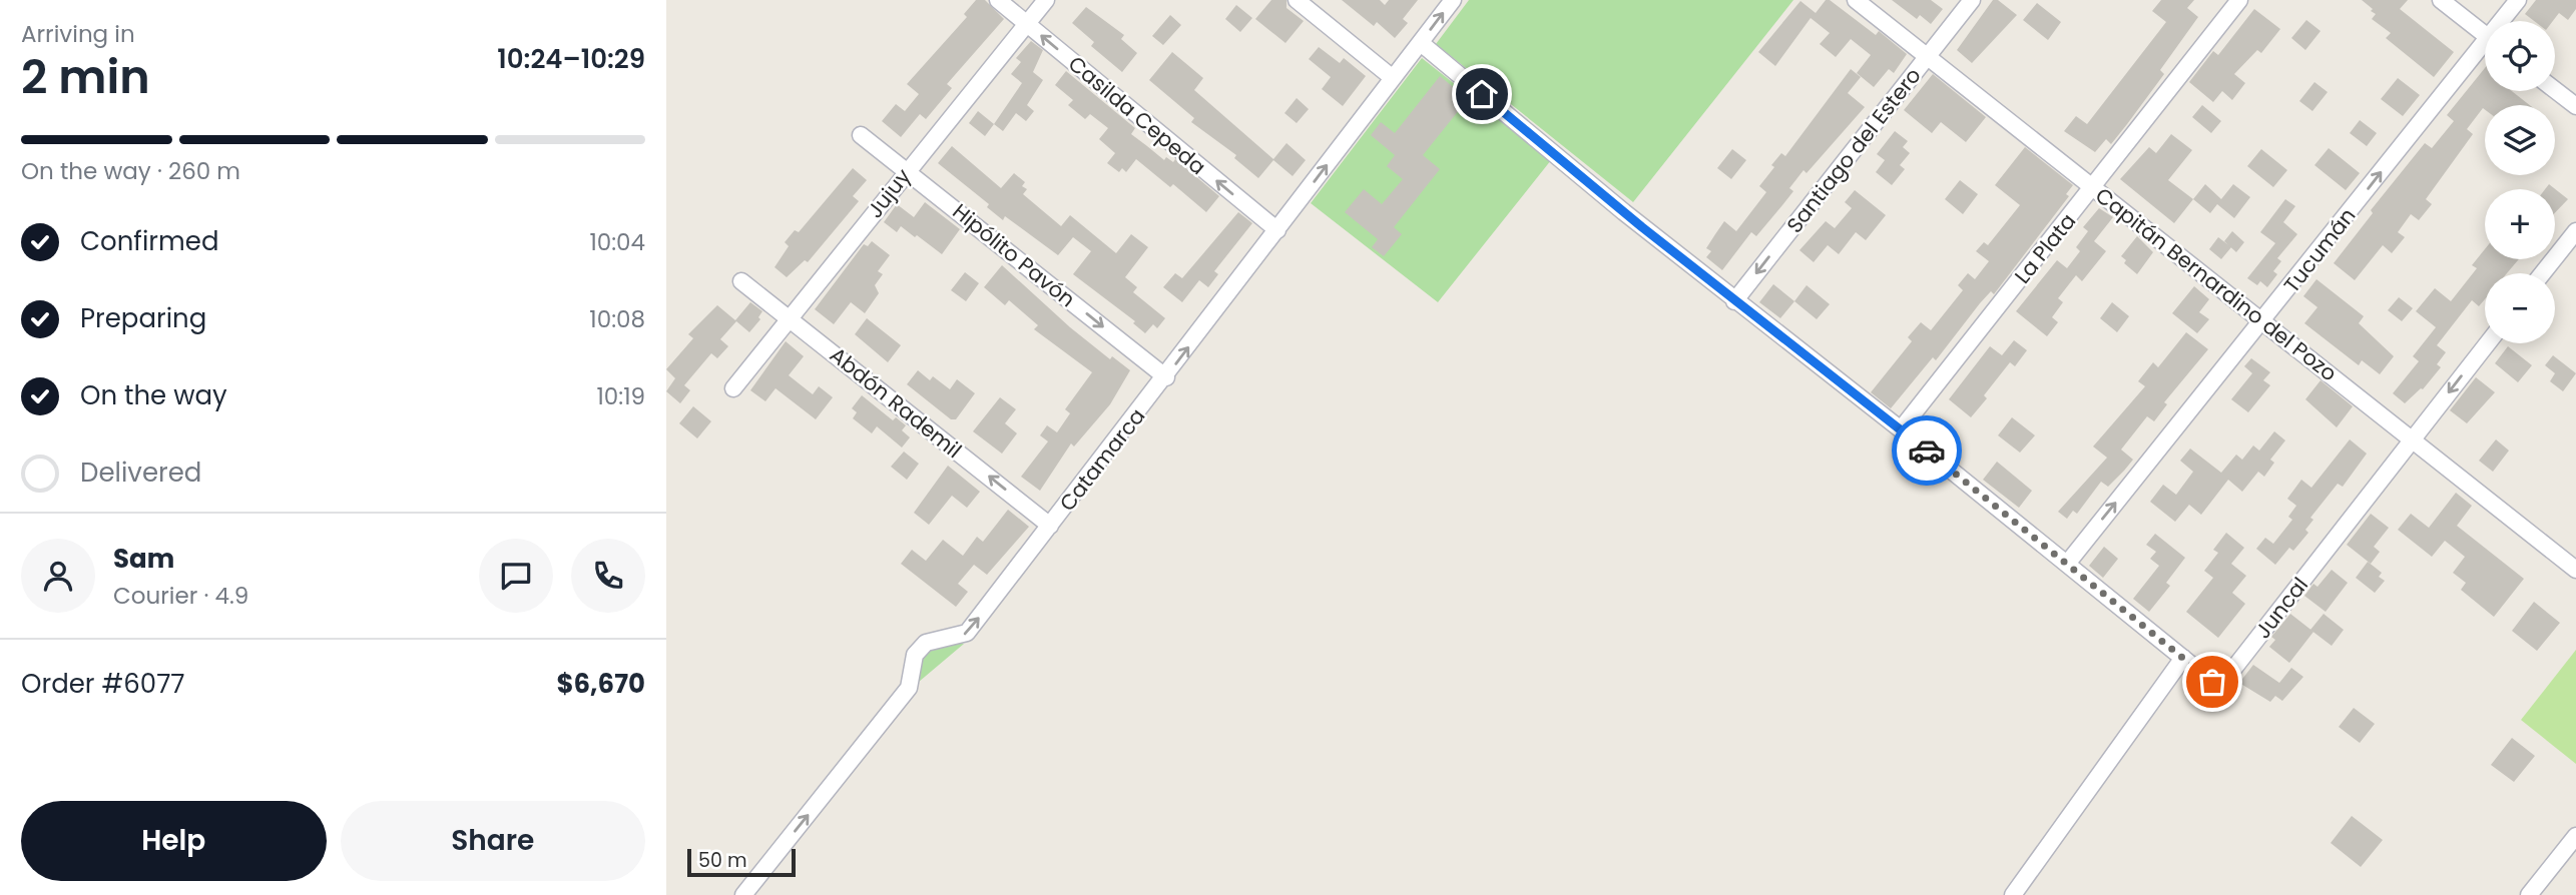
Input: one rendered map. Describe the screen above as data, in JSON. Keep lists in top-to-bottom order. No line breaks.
{"streets":{"street":["Casilda Cepeda","Santiago del Estero","Jujuy","La Plata","Tucumán","Hipólito Pavón","Capitán Bernardino del Pozo","Abdón Rademil","Catamarca","Juncal"]},"crossings":[["Casilda Cepeda","Jujuy"],["Casilda Cepeda","Catamarca"],["Santiago del Estero","Capitán Bernardino del Pozo"],["Jujuy","Hipólito Pavón"],["Jujuy","Abdón Rademil"],["La Plata","Capitán Bernardino del Pozo"],["Tucumán","Capitán Bernardino del Pozo"],["Hipólito Pavón","Catamarca"],["Capitán Bernardino del Pozo","Juncal"],["Abdón Rademil","Catamarca"]],"one_way":["Casilda Cepeda","Santiago del Estero","Tucumán","Hipólito Pavón","Abdón Rademil","Catamarca"],"scale_bar":"50 m","page":{"heading":["2 min","Arriving in","10:24–10:29"],"panel":["Sam","Courier · 4.9","Order #6077","$6,670"],"map_buttons":["+","−"],"bar":"On the way · 260 m","list":[["Confirmed","10:04"],["Preparing","10:08"],["On the way","10:19"],"Delivered"],"buttons":["Help","Share"],"scale":"50 m"}}
